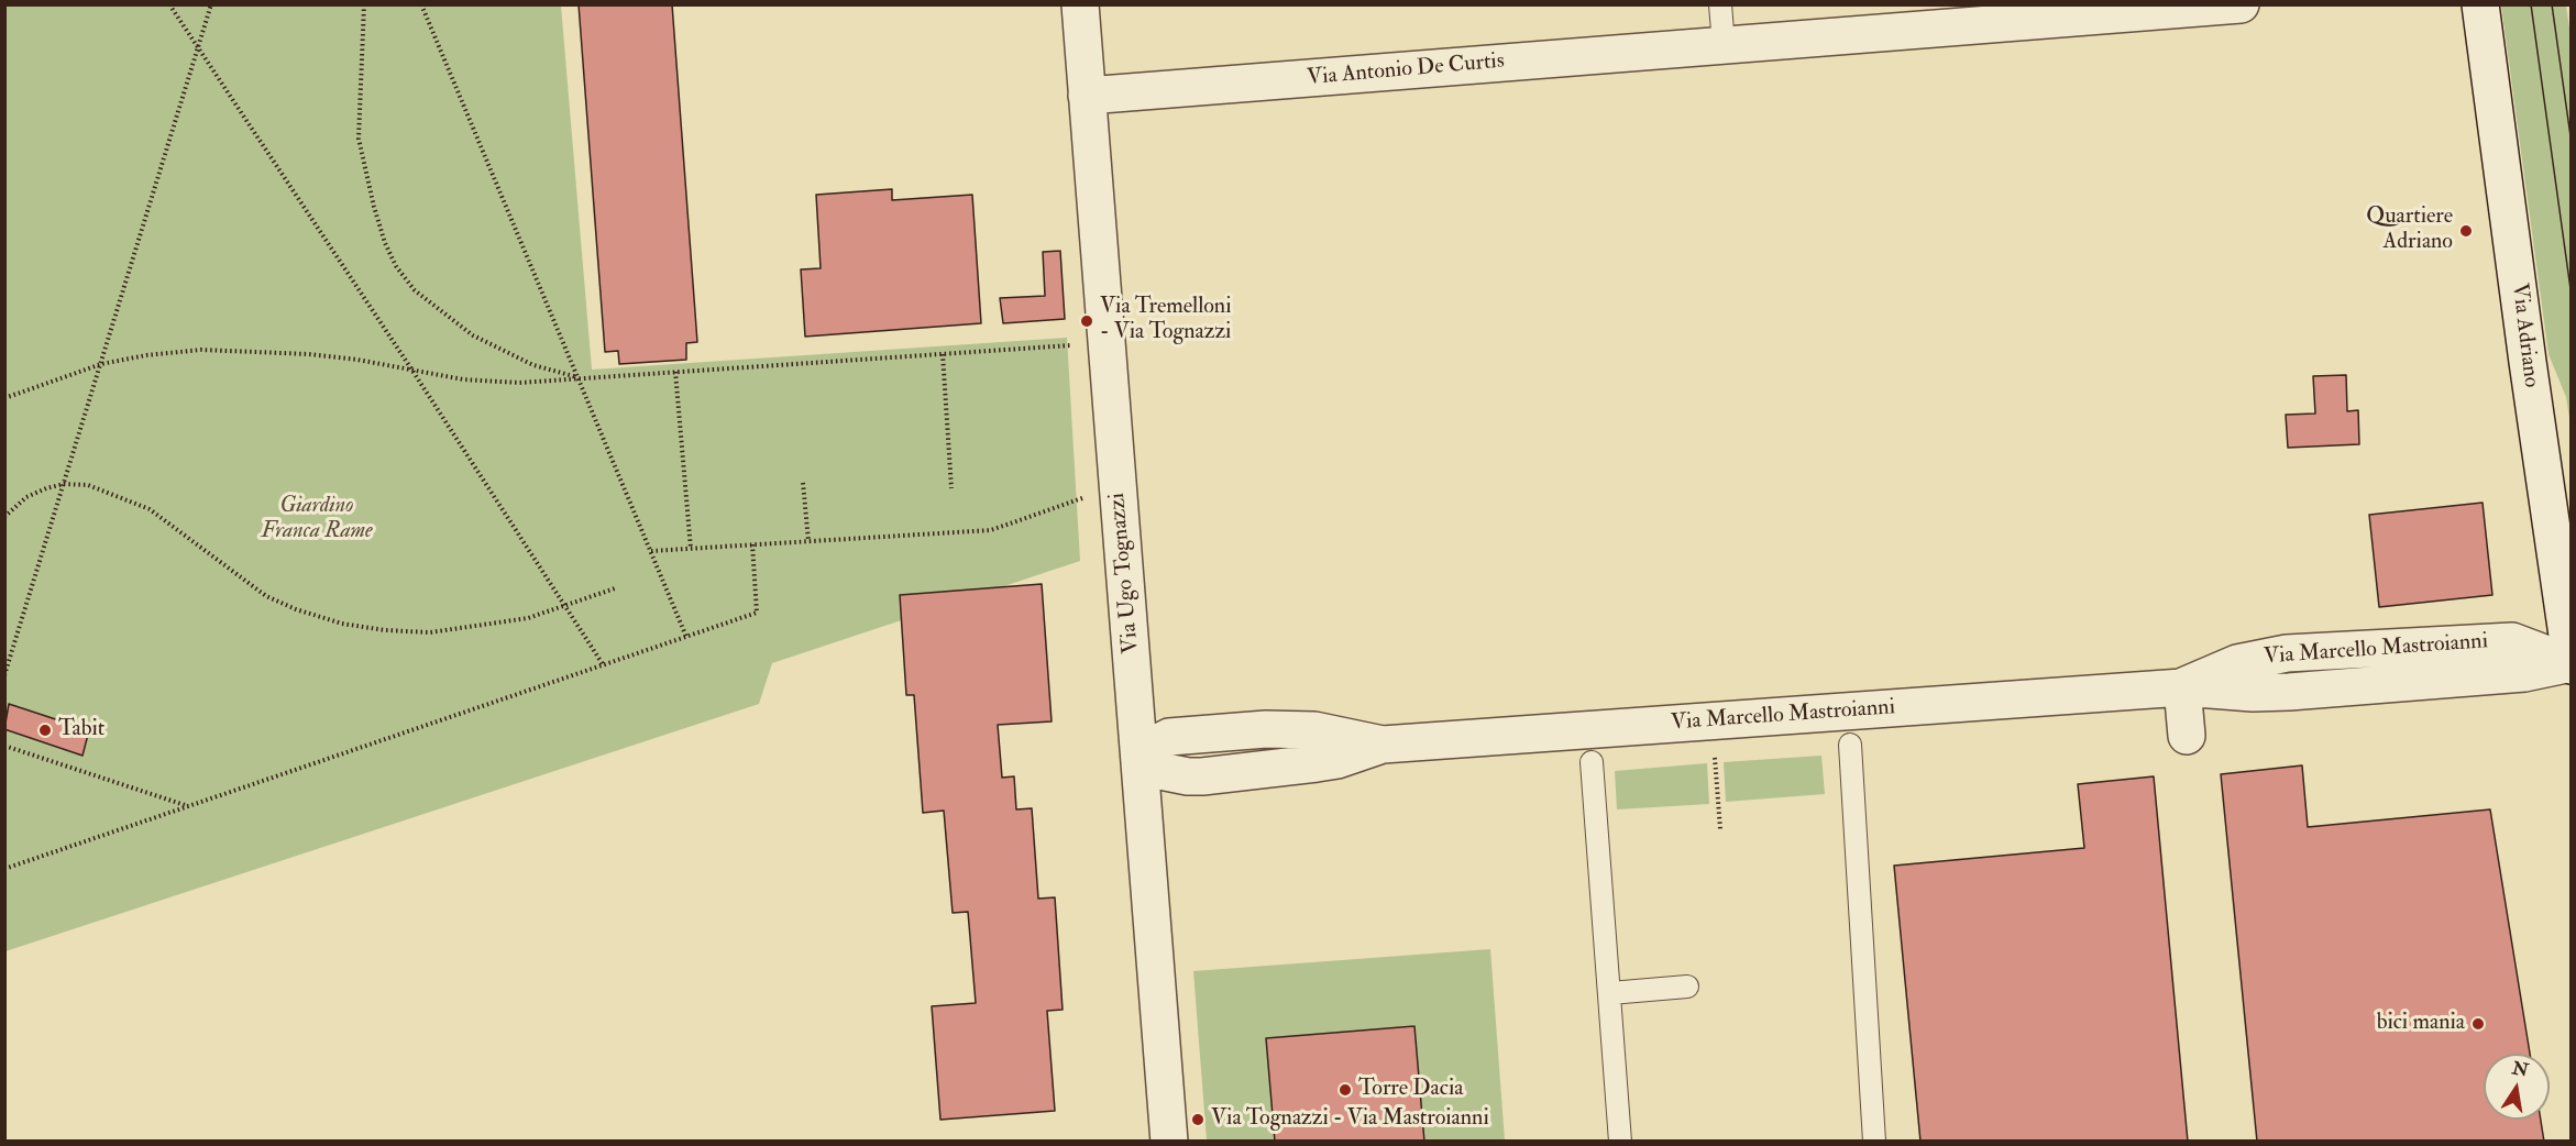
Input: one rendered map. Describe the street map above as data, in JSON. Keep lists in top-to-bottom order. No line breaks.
{"streets":{"street":["Via Antonio De Curtis","Via Adriano","Via Ugo Tognazzi","Via Marcello Mastroianni"]},"crossings":[["Via Antonio De Curtis","Via Ugo Tognazzi"],["Via Adriano","Via Marcello Mastroianni"],["Via Ugo Tognazzi","Via Marcello Mastroianni"]],"parks":["Giardino Franca Rame"],"places":["Quartiere Adriano","Via Tremelloni - Via Tognazzi","Tabit","bici mania","Torre Dacia","Via Tognazzi - Via Mastroianni"],"north":"top"}
